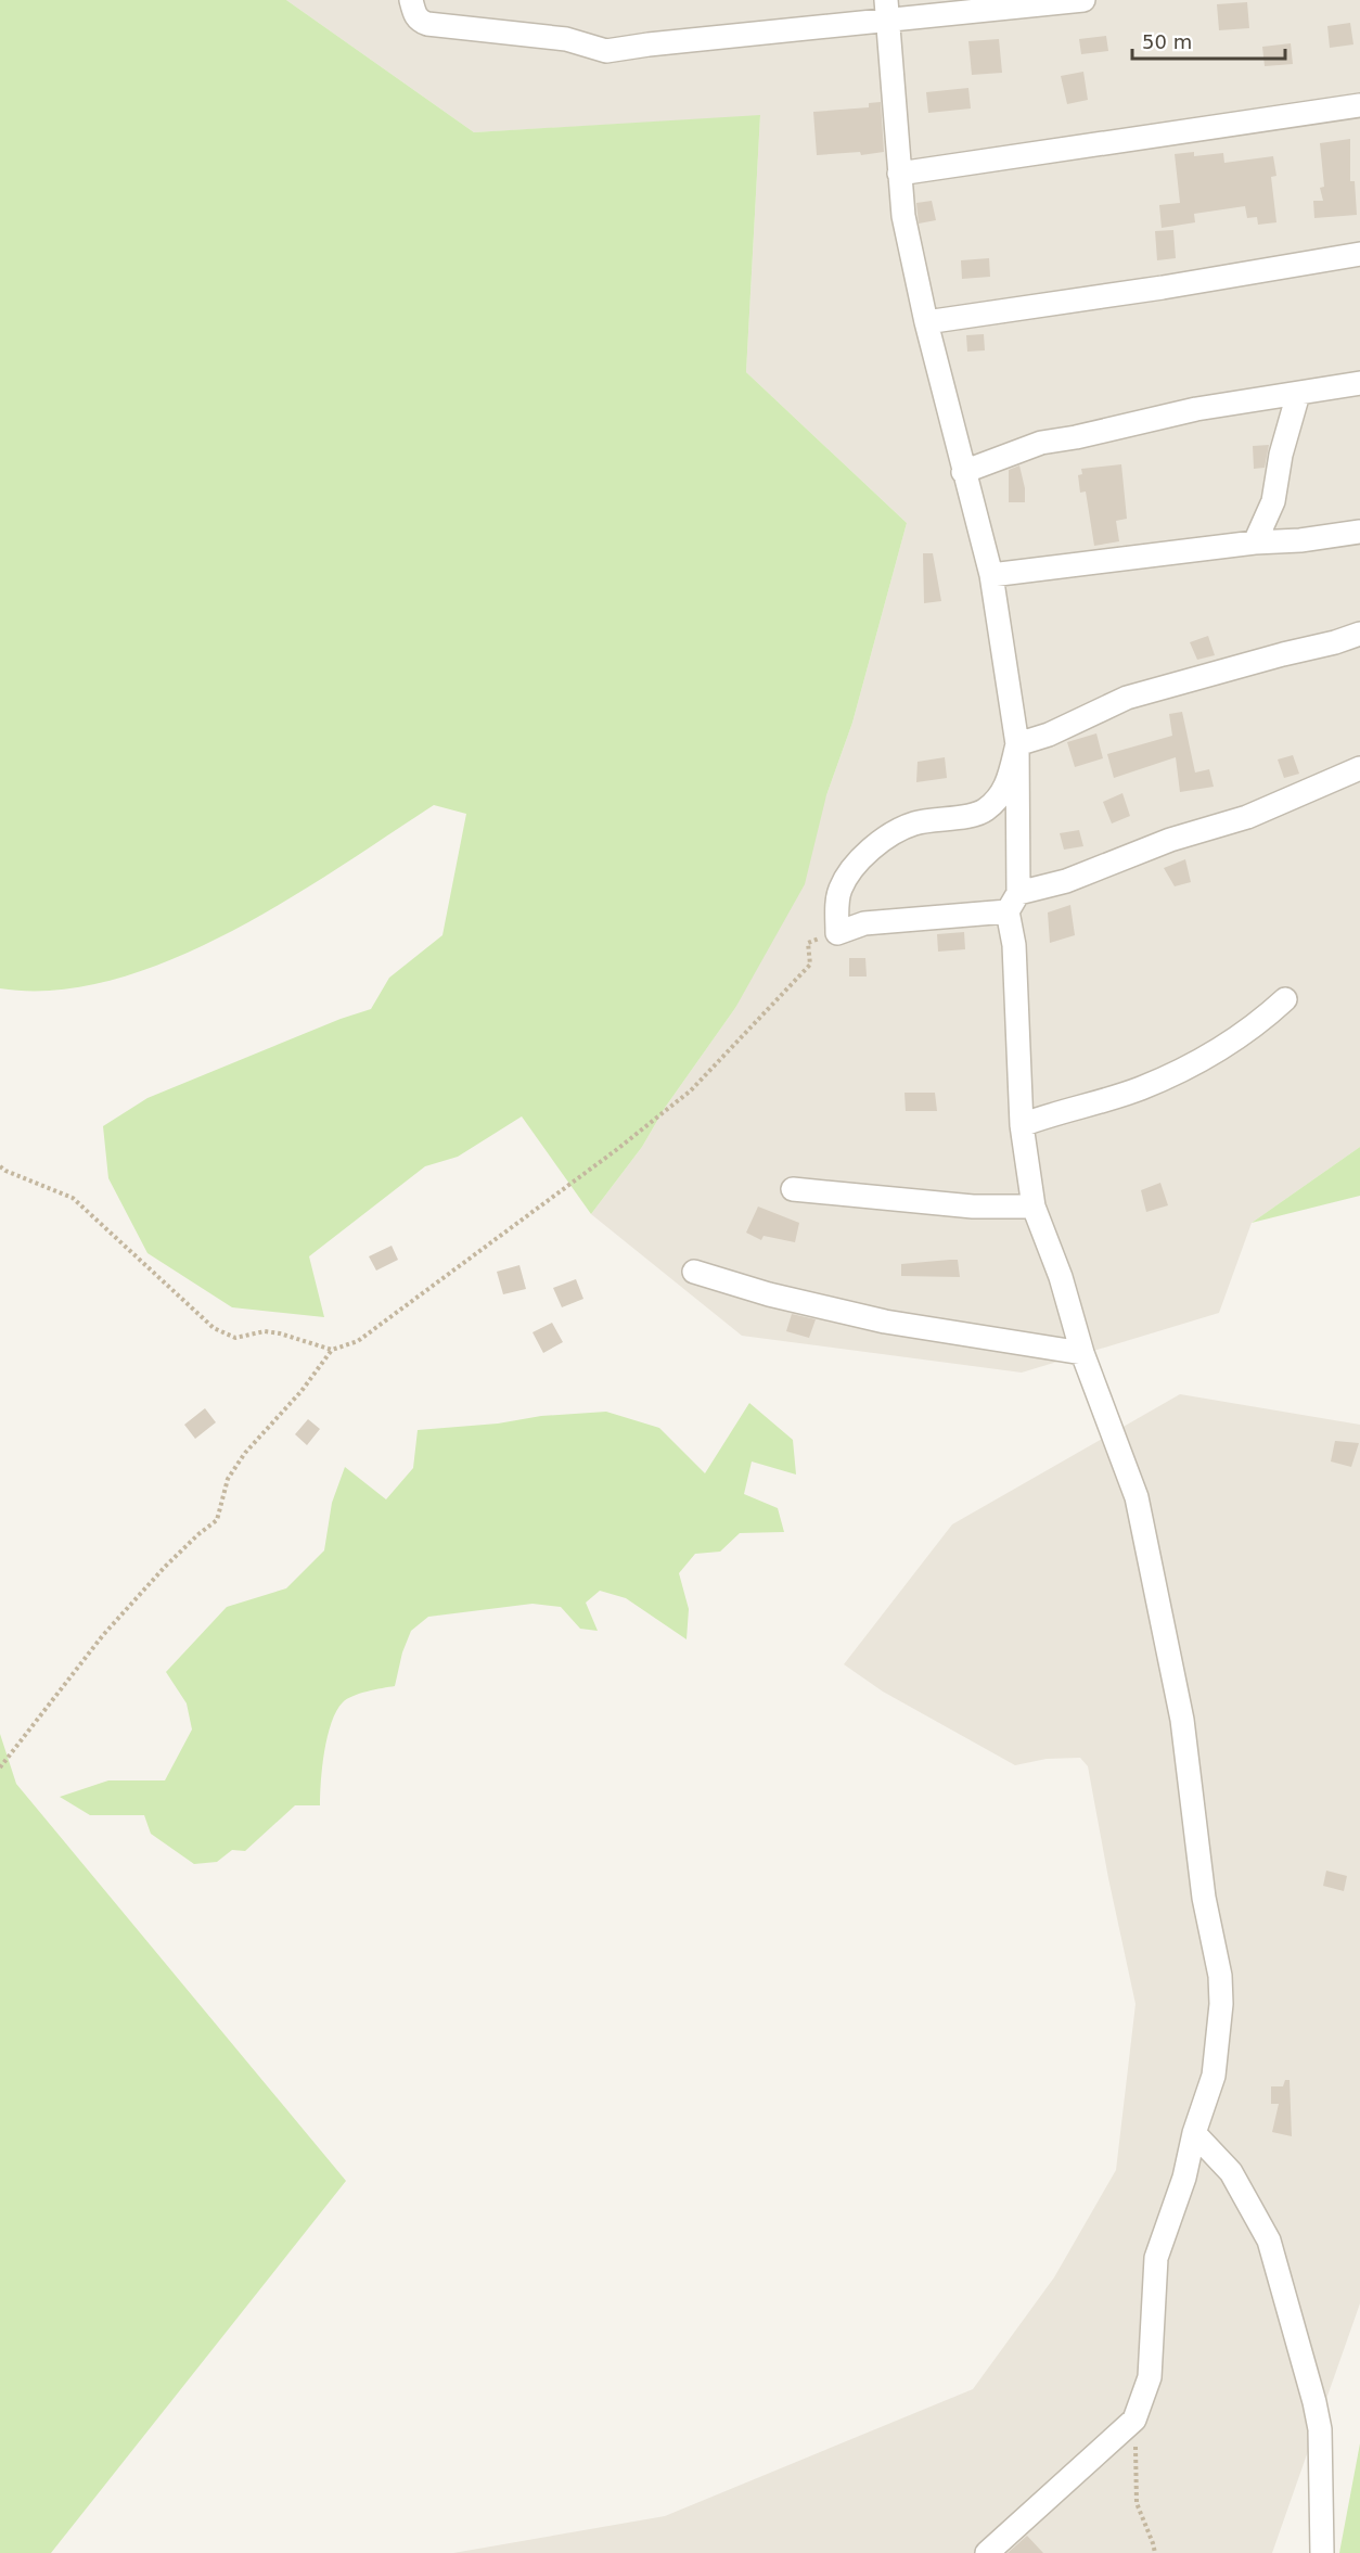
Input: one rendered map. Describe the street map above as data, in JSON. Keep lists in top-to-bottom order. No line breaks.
{"scale_bar":"50 m"}
